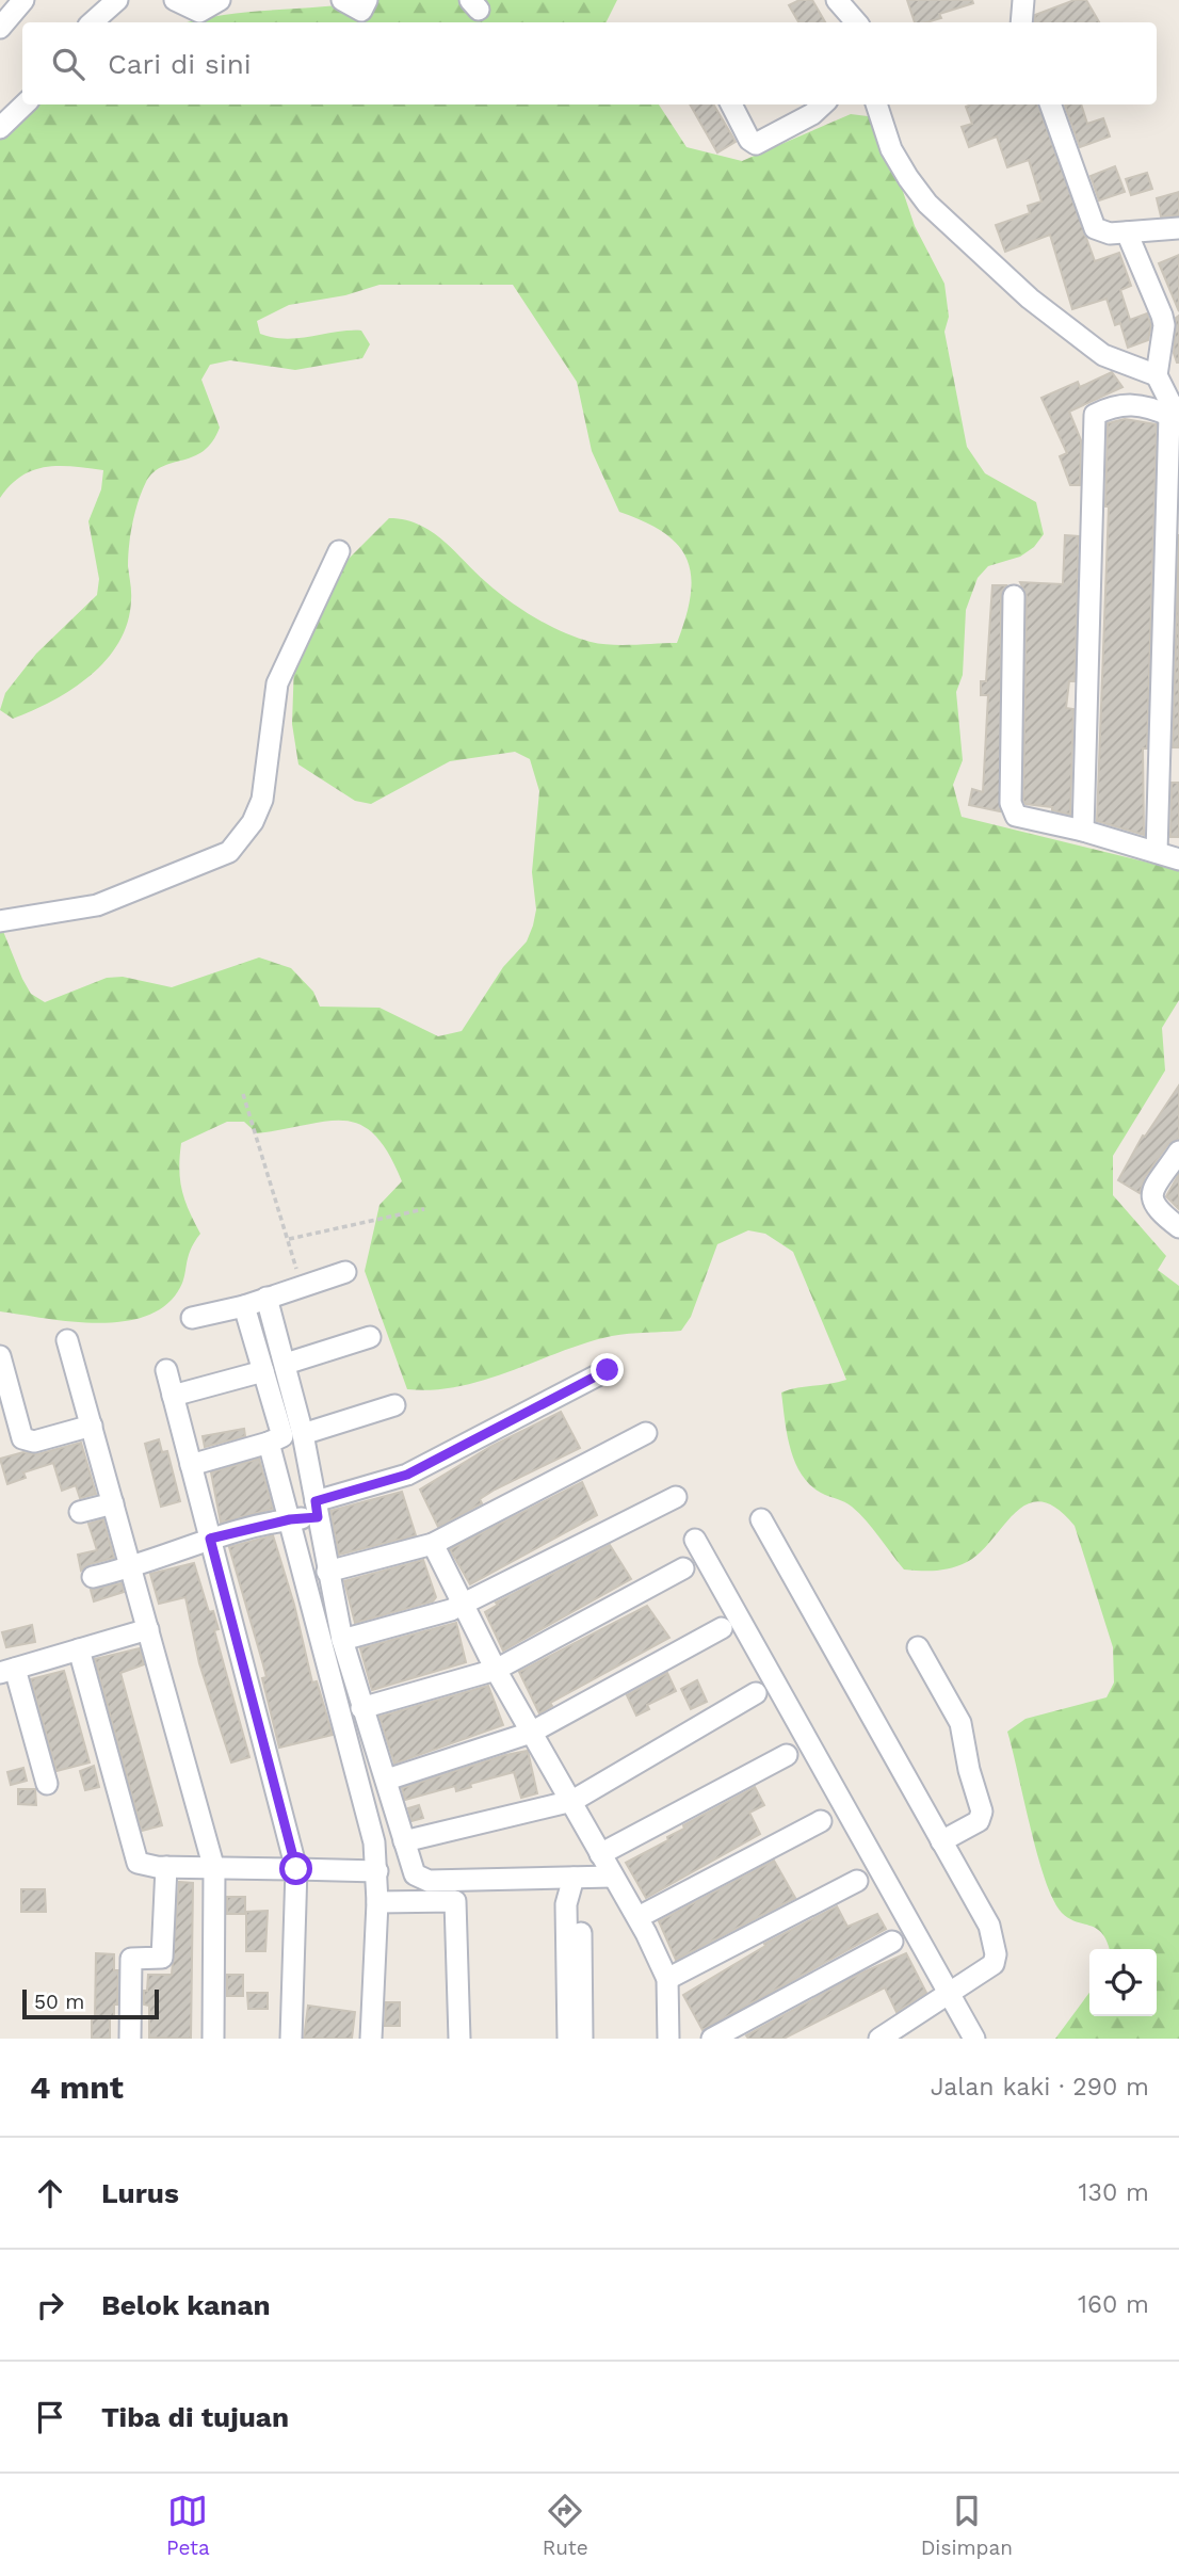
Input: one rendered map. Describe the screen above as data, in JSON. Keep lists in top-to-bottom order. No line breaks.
{"scale_bar":"50 m","page":{"search":"Cari di sini","scale":"50 m","heading":["4 mnt","Jalan kaki · 290 m"],"list":[["Lurus","130 m"],["Belok kanan","160 m"],"Tiba di tujuan"],"nav":["Peta","Rute","Disimpan"]}}
